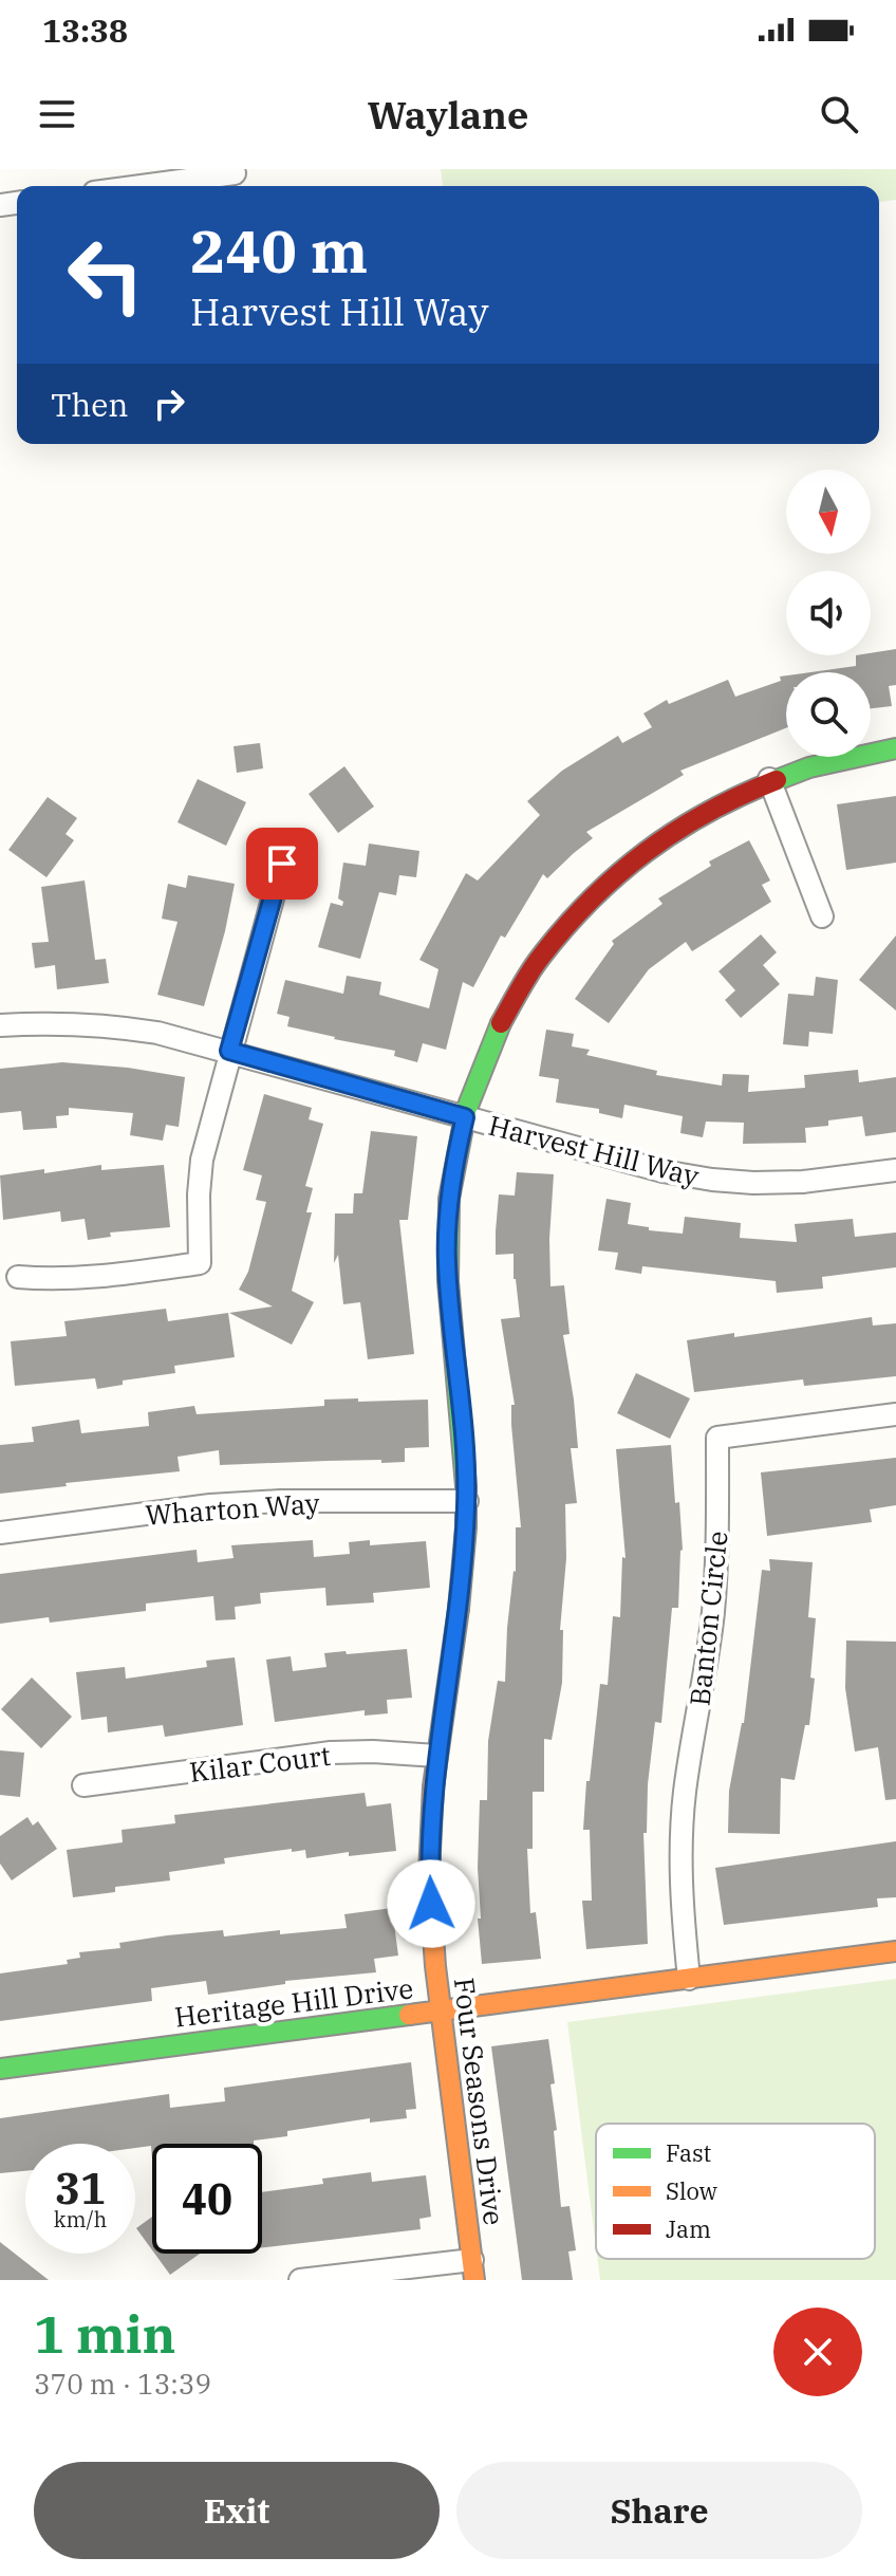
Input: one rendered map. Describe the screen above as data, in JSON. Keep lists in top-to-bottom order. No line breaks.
{"streets":{"street":["Harvest Hill Way","Wharton Way","Banton Circle","Kilar Court","Heritage Hill Drive","Four Seasons Drive"]},"crossings":[["Harvest Hill Way","Four Seasons Drive"],["Wharton Way","Four Seasons Drive"],["Banton Circle","Heritage Hill Drive"],["Kilar Court","Four Seasons Drive"],["Heritage Hill Drive","Four Seasons Drive"]],"legend":["Fast","Slow","Jam"],"north":"bottom","page":{"status":"13:38","header":"Waylane","turn":["240 m","Harvest Hill Way"],"then":"Then","speed":"31 km/h","limit":"40","heading":["1 min","370 m · 13:39"],"buttons":["Exit","Share"]}}
